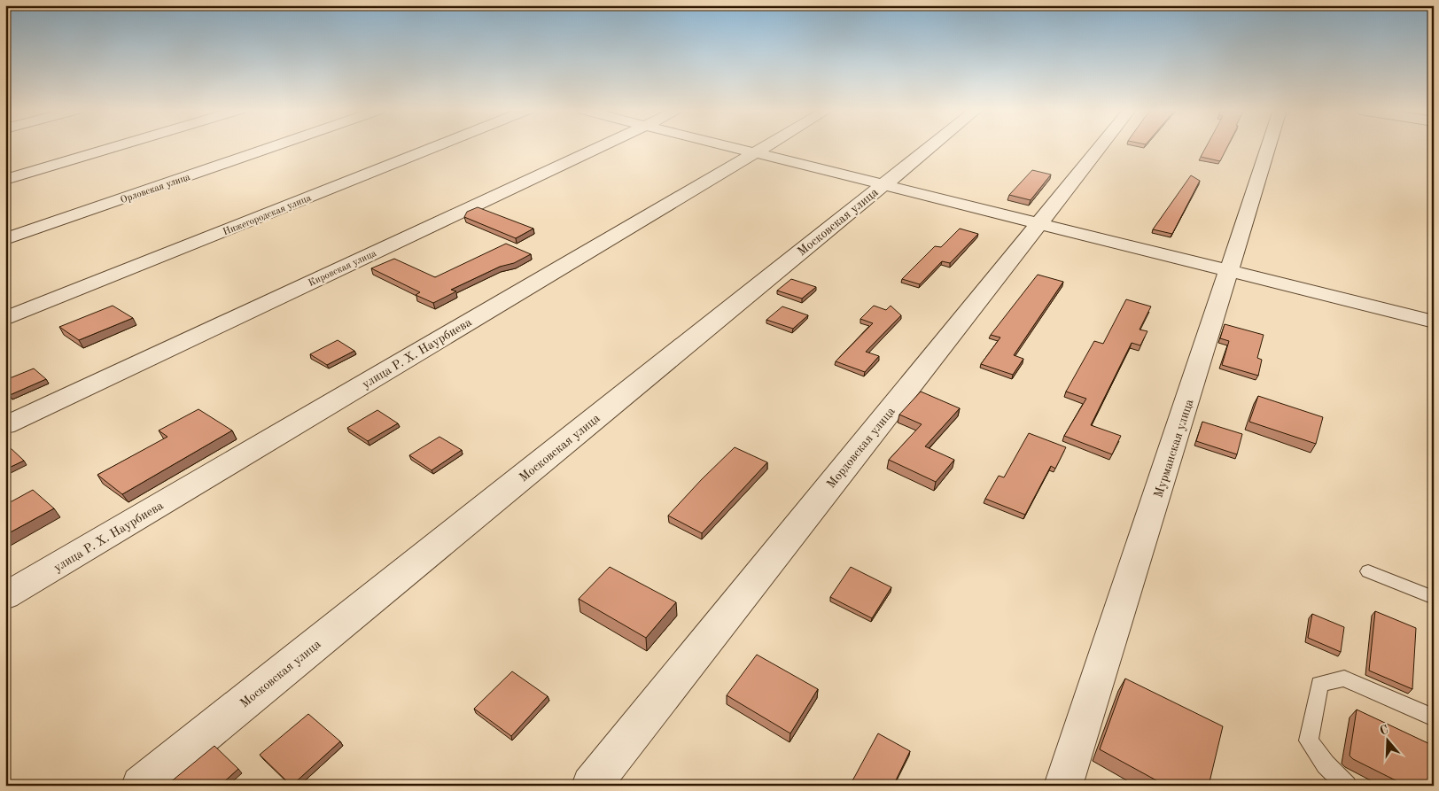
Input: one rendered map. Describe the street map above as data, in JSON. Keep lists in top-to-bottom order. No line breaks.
{"streets":{"street":["Орловская улица","Нижегородская улица","Московская улица","Кировская улица","улица Р. Х. Наурбиева","Мордовская улица","Мурманская улица"]},"north":"top"}
